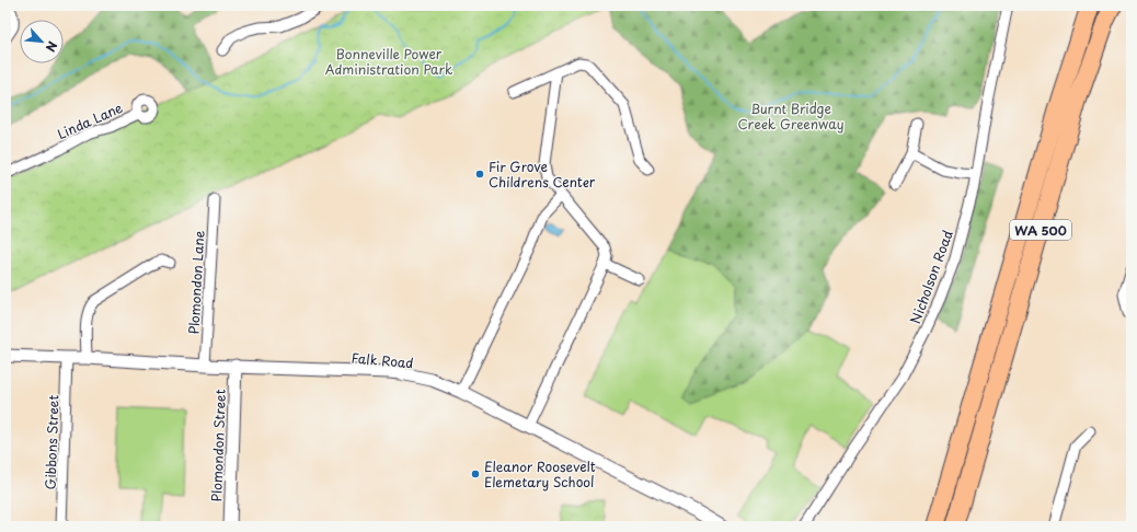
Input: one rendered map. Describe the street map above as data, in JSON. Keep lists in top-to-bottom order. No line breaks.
{"streets":{"highway":["WA 500"],"street":["Linda Lane","Nicholson Road","Plomondon Lane","Falk Road","Gibbons Street","Plomondon Street"]},"crossings":[["Plomondon Lane","Falk Road"],["Falk Road","Gibbons Street"],["Falk Road","Plomondon Street"]],"parks":["Bonneville Power Administration Park","Burnt Bridge Creek Greenway"],"places":["Fir Grove Childrens Center","Eleanor Roosevelt Elemetary School"],"north":"bottom right"}
